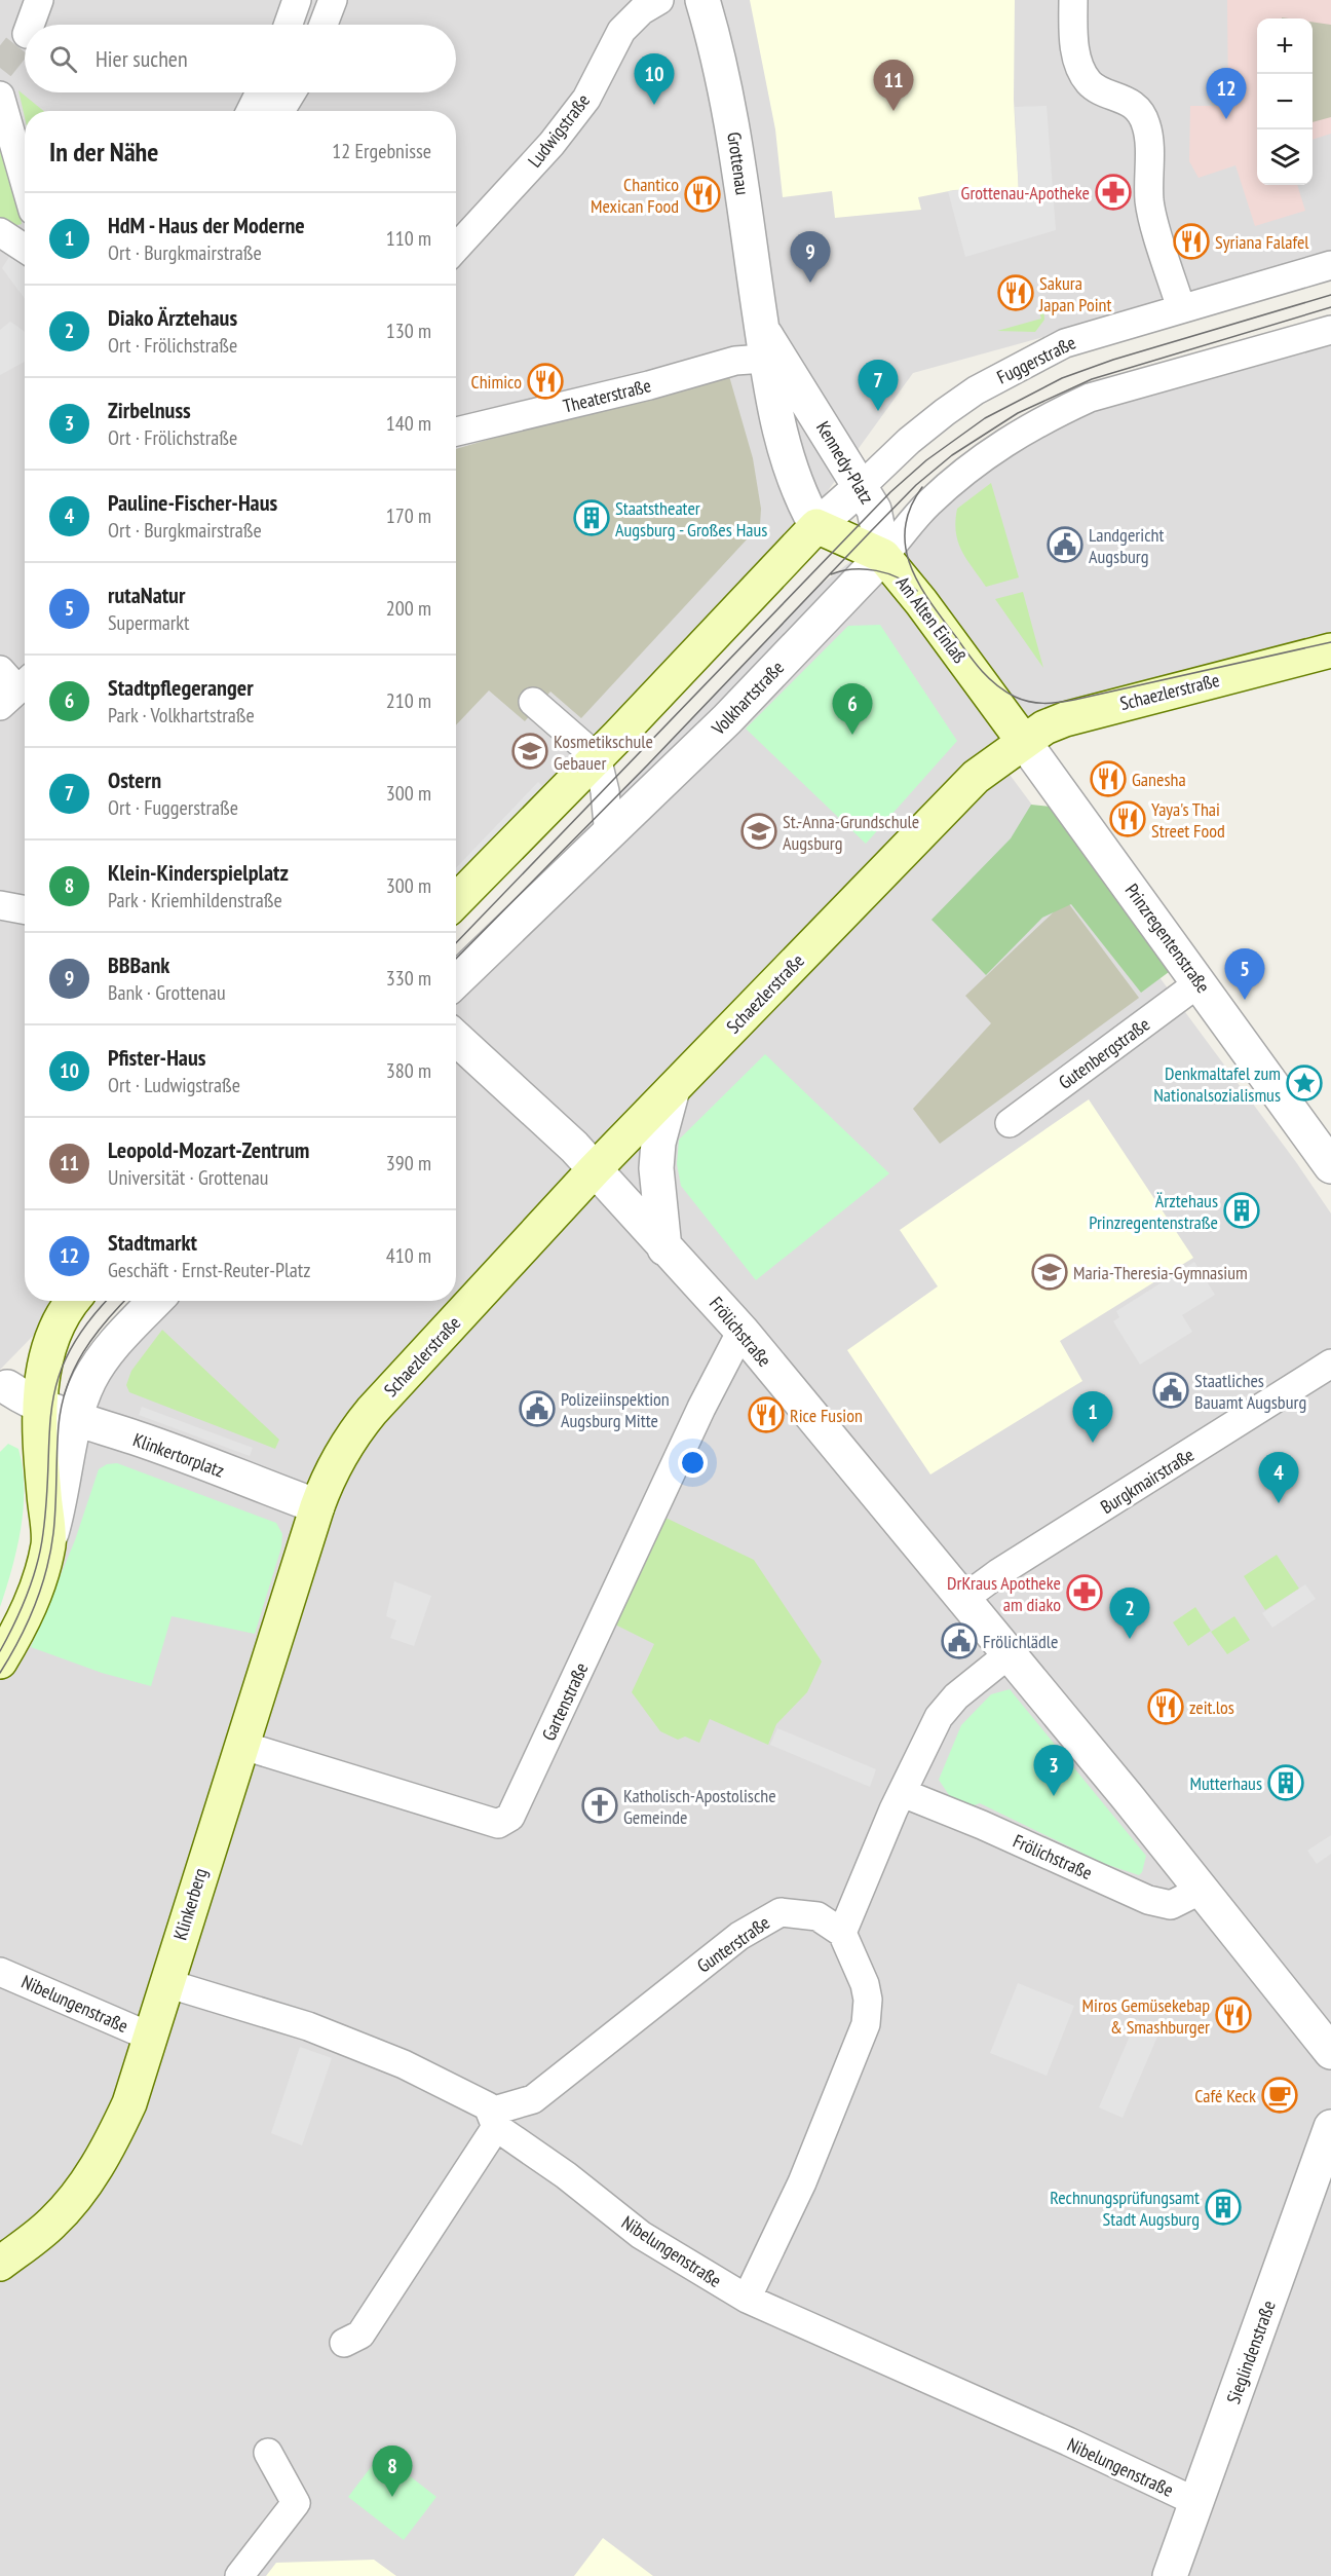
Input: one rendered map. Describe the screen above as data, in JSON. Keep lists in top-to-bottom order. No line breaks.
{"streets":{"main road":["Am Alten Einlaß","Schaezlerstraße","Klinkerberg"],"street":["Ludwigstraße","Grottenau","Fuggerstraße","Theaterstraße","Kennedy-Platz","Volkhartstraße","Prinzregentenstraße","Gutenbergstraße","Frölichstraße","Klinkertorplatz","Burgkmairstraße","Gartenstraße","Gunterstraße","Nibelungenstraße","Sieglindenstraße"]},"crossings":[["Grottenau","Theaterstraße"],["Grottenau","Kennedy-Platz"],["Fuggerstraße","Kennedy-Platz"],["Theaterstraße","Kennedy-Platz"],["Kennedy-Platz","Am Alten Einlaß"],["Kennedy-Platz","Volkhartstraße"],["Am Alten Einlaß","Schaezlerstraße"],["Am Alten Einlaß","Volkhartstraße"],["Am Alten Einlaß","Prinzregentenstraße"],["Schaezlerstraße","Prinzregentenstraße"],["Schaezlerstraße","Frölichstraße"],["Schaezlerstraße","Klinkertorplatz"],["Schaezlerstraße","Klinkerberg"],["Prinzregentenstraße","Gutenbergstraße"],["Frölichstraße","Burgkmairstraße"],["Frölichstraße","Gartenstraße"],["Klinkertorplatz","Klinkerberg"],["Gartenstraße","Klinkerberg"],["Klinkerberg","Nibelungenstraße"],["Gunterstraße","Nibelungenstraße"],["Nibelungenstraße","Sieglindenstraße"]],"places":{"pharmacy":["Grottenau-Apotheke","DrKraus Apotheke am diako"],"restaurant":["Chantico Mexican Food","Syriana Falafel","Sakura Japan Point","Chimico","Ganesha","Yaya's Thai Street Food","Rice Fusion","zeit.los","Miros Gemüsekebap & Smashburger"],"building":["Staatstheater Augsburg - Großes Haus","Ärztehaus Prinzregentenstraße","Mutterhaus","Rechnungsprüfungsamt Stadt Augsburg"],"public building":["Landgericht Augsburg","Staatliches Bauamt Augsburg","Polizeiinspektion Augsburg Mitte","Frölichlädle"],"school or university":["Kosmetikschule Gebauer","St.-Anna-Grundschule Augsburg","Maria-Theresia-Gymnasium"],"place":["Denkmaltafel zum Nationalsozialismus"],"church":["Katholisch-Apostolische Gemeinde"],"cafe":["Café Keck"]},"page":{"map_buttons":["+","−"],"search":"Hier suchen","pins":["10","11","12","9","7","6","5","1","4","2","3","8"],"heading":["In der Nähe","12 Ergebnisse"],"list":[{"mark":"1","name":"HdM - Haus der Moderne","note":"Ort · Burgkmairstraße","value":"110 m"},{"mark":"2","name":"Diako Ärztehaus","note":"Ort · Frölichstraße","value":"130 m"},{"mark":"3","name":"Zirbelnuss","note":"Ort · Frölichstraße","value":"140 m"},{"mark":"4","name":"Pauline-Fischer-Haus","note":"Ort · Burgkmairstraße","value":"170 m"},{"mark":"5","name":"rutaNatur","note":"Supermarkt","value":"200 m"},{"mark":"6","name":"Stadtpflegeranger","note":"Park · Volkhartstraße","value":"210 m"},{"mark":"7","name":"Ostern","note":"Ort · Fuggerstraße","value":"300 m"},{"mark":"8","name":"Klein-Kinderspielplatz","note":"Park · Kriemhildenstraße","value":"300 m"},{"mark":"9","name":"BBBank","note":"Bank · Grottenau","value":"330 m"},{"mark":"10","name":"Pfister-Haus","note":"Ort · Ludwigstraße","value":"380 m"},{"mark":"11","name":"Leopold-Mozart-Zentrum","note":"Universität · Grottenau","value":"390 m"},{"mark":"12","name":"Stadtmarkt","note":"Geschäft · Ernst-Reuter-Platz","value":"410 m"}]}}
